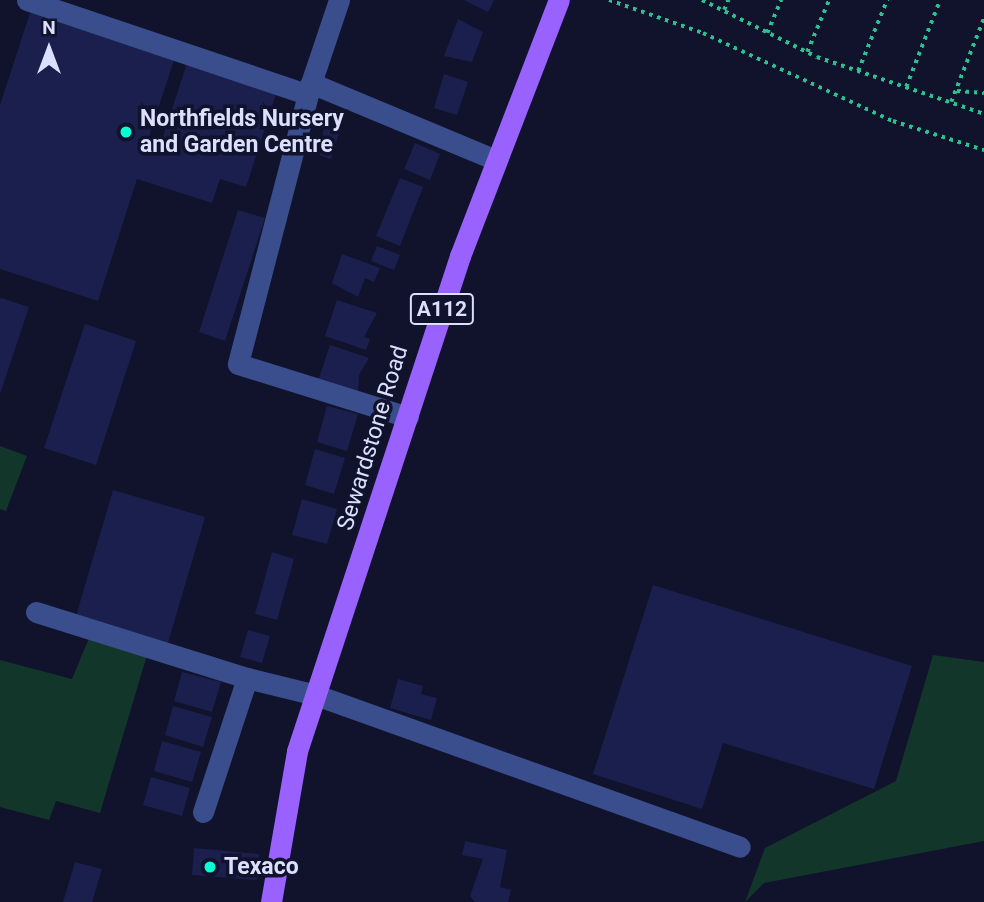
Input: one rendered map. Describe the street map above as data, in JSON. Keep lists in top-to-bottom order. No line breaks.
{"streets":{"main road":["A112","Sewardstone Road"]},"places":["Northfields Nursery and Garden Centre","Texaco"],"north":"top"}
